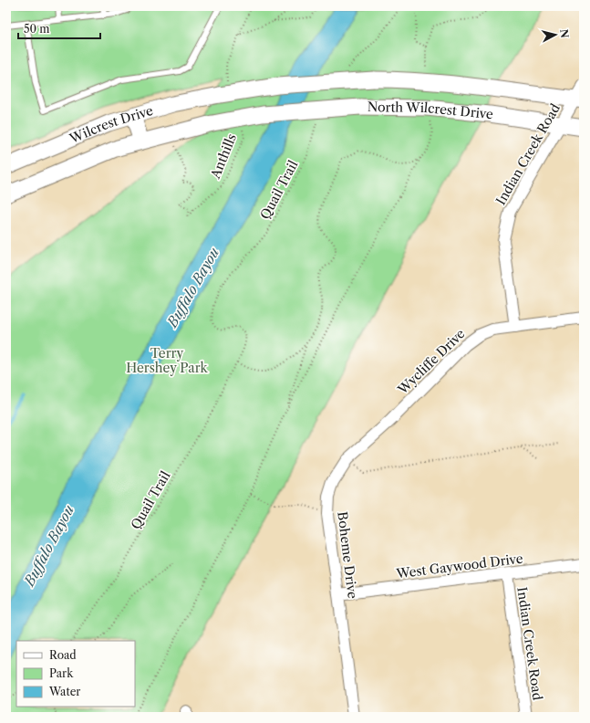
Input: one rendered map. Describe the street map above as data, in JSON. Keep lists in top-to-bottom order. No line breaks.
{"streets":{"main road":["North Wilcrest Drive","Wilcrest Drive"],"street":["Indian Creek Road","Wycliffe Drive","Boheme Drive","West Gaywood Drive"],"path":["Anthills","Quail Trail"]},"crossings":[["North Wilcrest Drive","Wilcrest Drive"],["North Wilcrest Drive","Indian Creek Road"],["Wilcrest Drive","Anthills"],["Indian Creek Road","Wycliffe Drive"],["Indian Creek Road","West Gaywood Drive"],["Wycliffe Drive","Boheme Drive"],["Boheme Drive","West Gaywood Drive"]],"water":["Buffalo Bayou"],"parks":["Terry Hershey Park"],"legend":["Road","Park","Water"],"scale_bar":"50 m","north":"right"}
